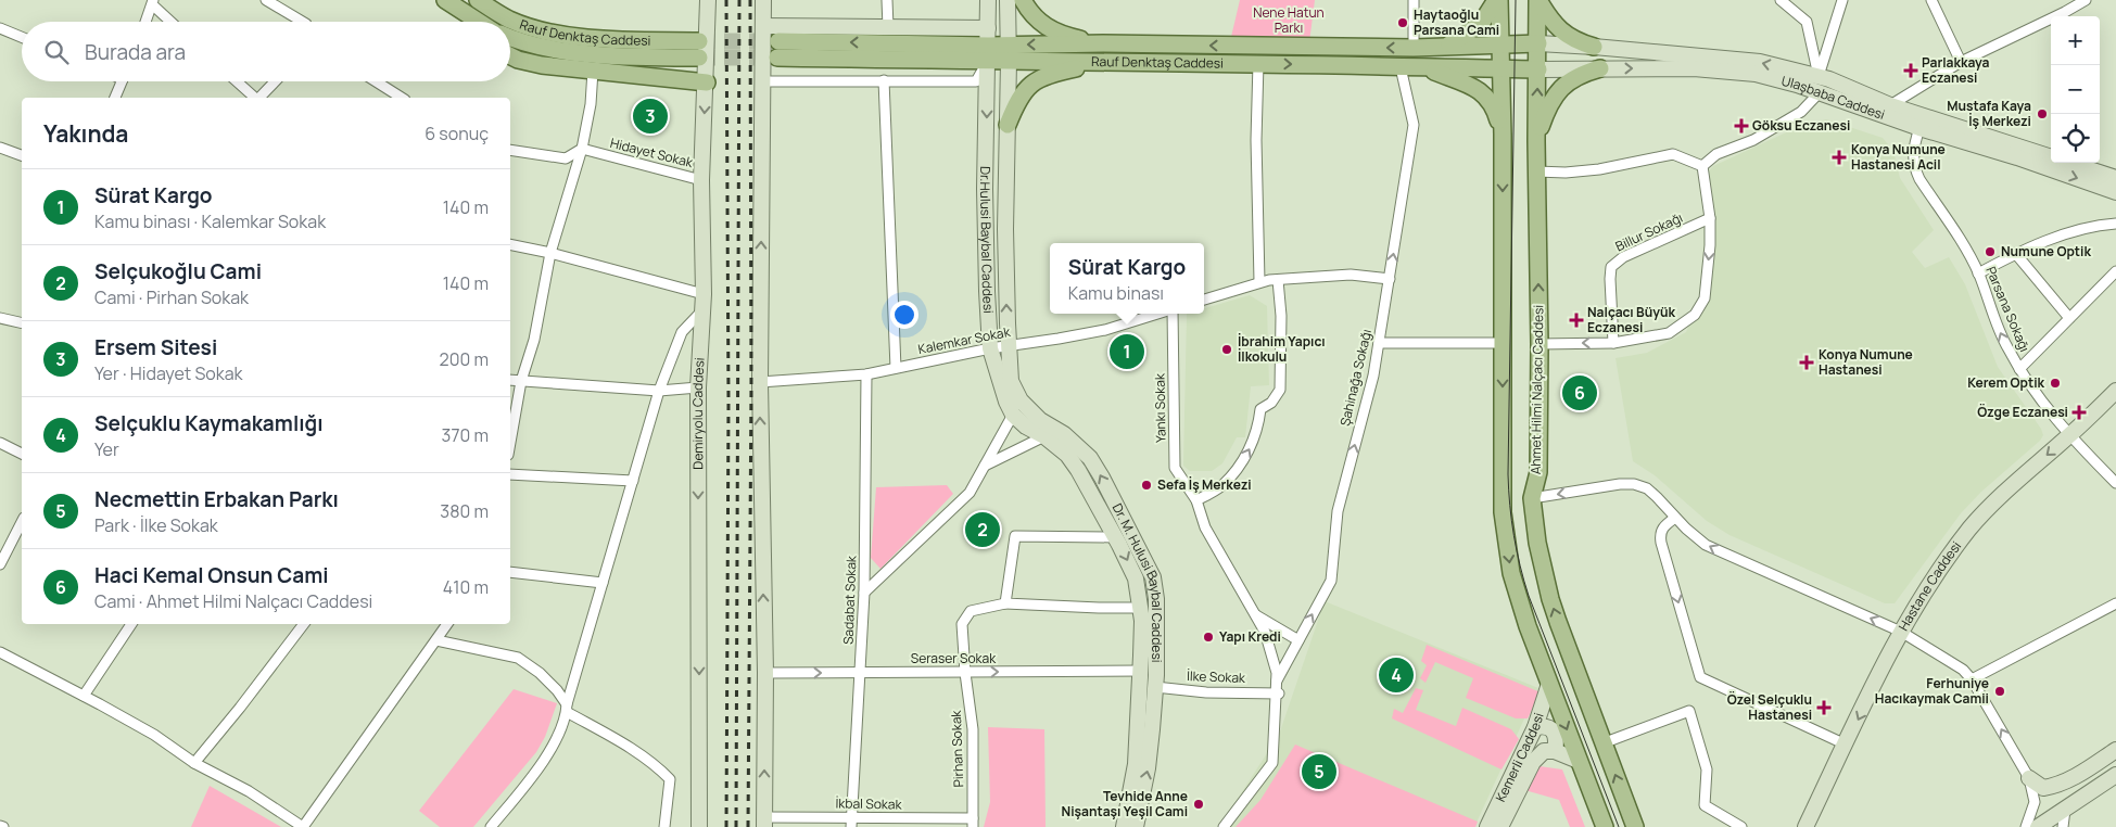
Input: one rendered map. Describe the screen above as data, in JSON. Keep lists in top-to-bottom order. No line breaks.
{"streets":{"main road":["Rauf Denktaş Caddesi","Ahmet Hilmi Nalçacı Caddesi"],"street":["Ulaşbaba Caddesi","Hidayet Sokak","Billur Sokağı","Dr.Hulusi Baybal Caddesi","Parsana Sokağı","Kalemkar Sokak","Şahinağa Sokağı","Yankı Sokak","Demiryolu Caddesi","Dr. M. Hulusi Baybal Caddesi","Hastane Caddesi","Sadabat Sokak","Seraser Sokak","İlke Sokak","Pirhan Sokak","Kemerli Caddesi","İkbal Sokak"]},"crossings":[["Rauf Denktaş Caddesi","Ulaşbaba Caddesi"],["Rauf Denktaş Caddesi","Dr.Hulusi Baybal Caddesi"],["Rauf Denktaş Caddesi","Şahinağa Sokağı"],["Rauf Denktaş Caddesi","Ahmet Hilmi Nalçacı Caddesi"],["Ulaşbaba Caddesi","Parsana Sokağı"],["Ulaşbaba Caddesi","Ahmet Hilmi Nalçacı Caddesi"],["Hidayet Sokak","Demiryolu Caddesi"],["Dr.Hulusi Baybal Caddesi","Kalemkar Sokak"],["Dr.Hulusi Baybal Caddesi","Dr. M. Hulusi Baybal Caddesi"],["Parsana Sokağı","Hastane Caddesi"],["Kalemkar Sokak","Sadabat Sokak"],["Şahinağa Sokağı","Yankı Sokak"],["Dr. M. Hulusi Baybal Caddesi","Seraser Sokak"],["Dr. M. Hulusi Baybal Caddesi","İlke Sokak"],["Dr. M. Hulusi Baybal Caddesi","Pirhan Sokak"],["Sadabat Sokak","Seraser Sokak"],["Sadabat Sokak","İkbal Sokak"],["Seraser Sokak","Pirhan Sokak"],["Pirhan Sokak","İkbal Sokak"]],"one_way":["Şahinağa Sokağı","Hastane Caddesi","Seraser Sokak"],"parks":["Nene Hatun Parkı"],"places":{"other":["Haytaoğlu Parsana Cami","Mustafa Kaya İş Merkezi","Numune Optik","İbrahim Yapıcı İlkokulu","Kerem Optik","Sefa İş Merkezi","Yapı Kredi","Ferhuniye Hacıkaymak Camii","Tevhide Anne Nişantaşı Yeşil Cami"],"health":["Parlakkaya Eczanesi","Göksu Eczanesi","Konya Numune Hastanesi Acil","Nalçacı Büyük Eczanesi","Konya Numune Hastanesi","Özge Eczanesi","Özel Selçuklu Hastanesi"]},"page":{"map_buttons":["+","−"],"search":"Burada ara","pins":["3","1","6","2","4","5"],"heading":["Yakında","6 sonuç"],"list":[{"mark":"1","name":"Sürat Kargo","note":"Kamu binası · Kalemkar Sokak","value":"140 m"},{"mark":"2","name":"Selçukoğlu Cami","note":"Cami · Pirhan Sokak","value":"140 m"},{"mark":"3","name":"Ersem Sitesi","note":"Yer · Hidayet Sokak","value":"200 m"},{"mark":"4","name":"Selçuklu Kaymakamlığı","note":"Yer","value":"370 m"},{"mark":"5","name":"Necmettin Erbakan Parkı","note":"Park · İlke Sokak","value":"380 m"},{"mark":"6","name":"Haci Kemal Onsun Cami","note":"Cami · Ahmet Hilmi Nalçacı Caddesi","value":"410 m"}],"popup":["Sürat Kargo","Kamu binası"]}}
